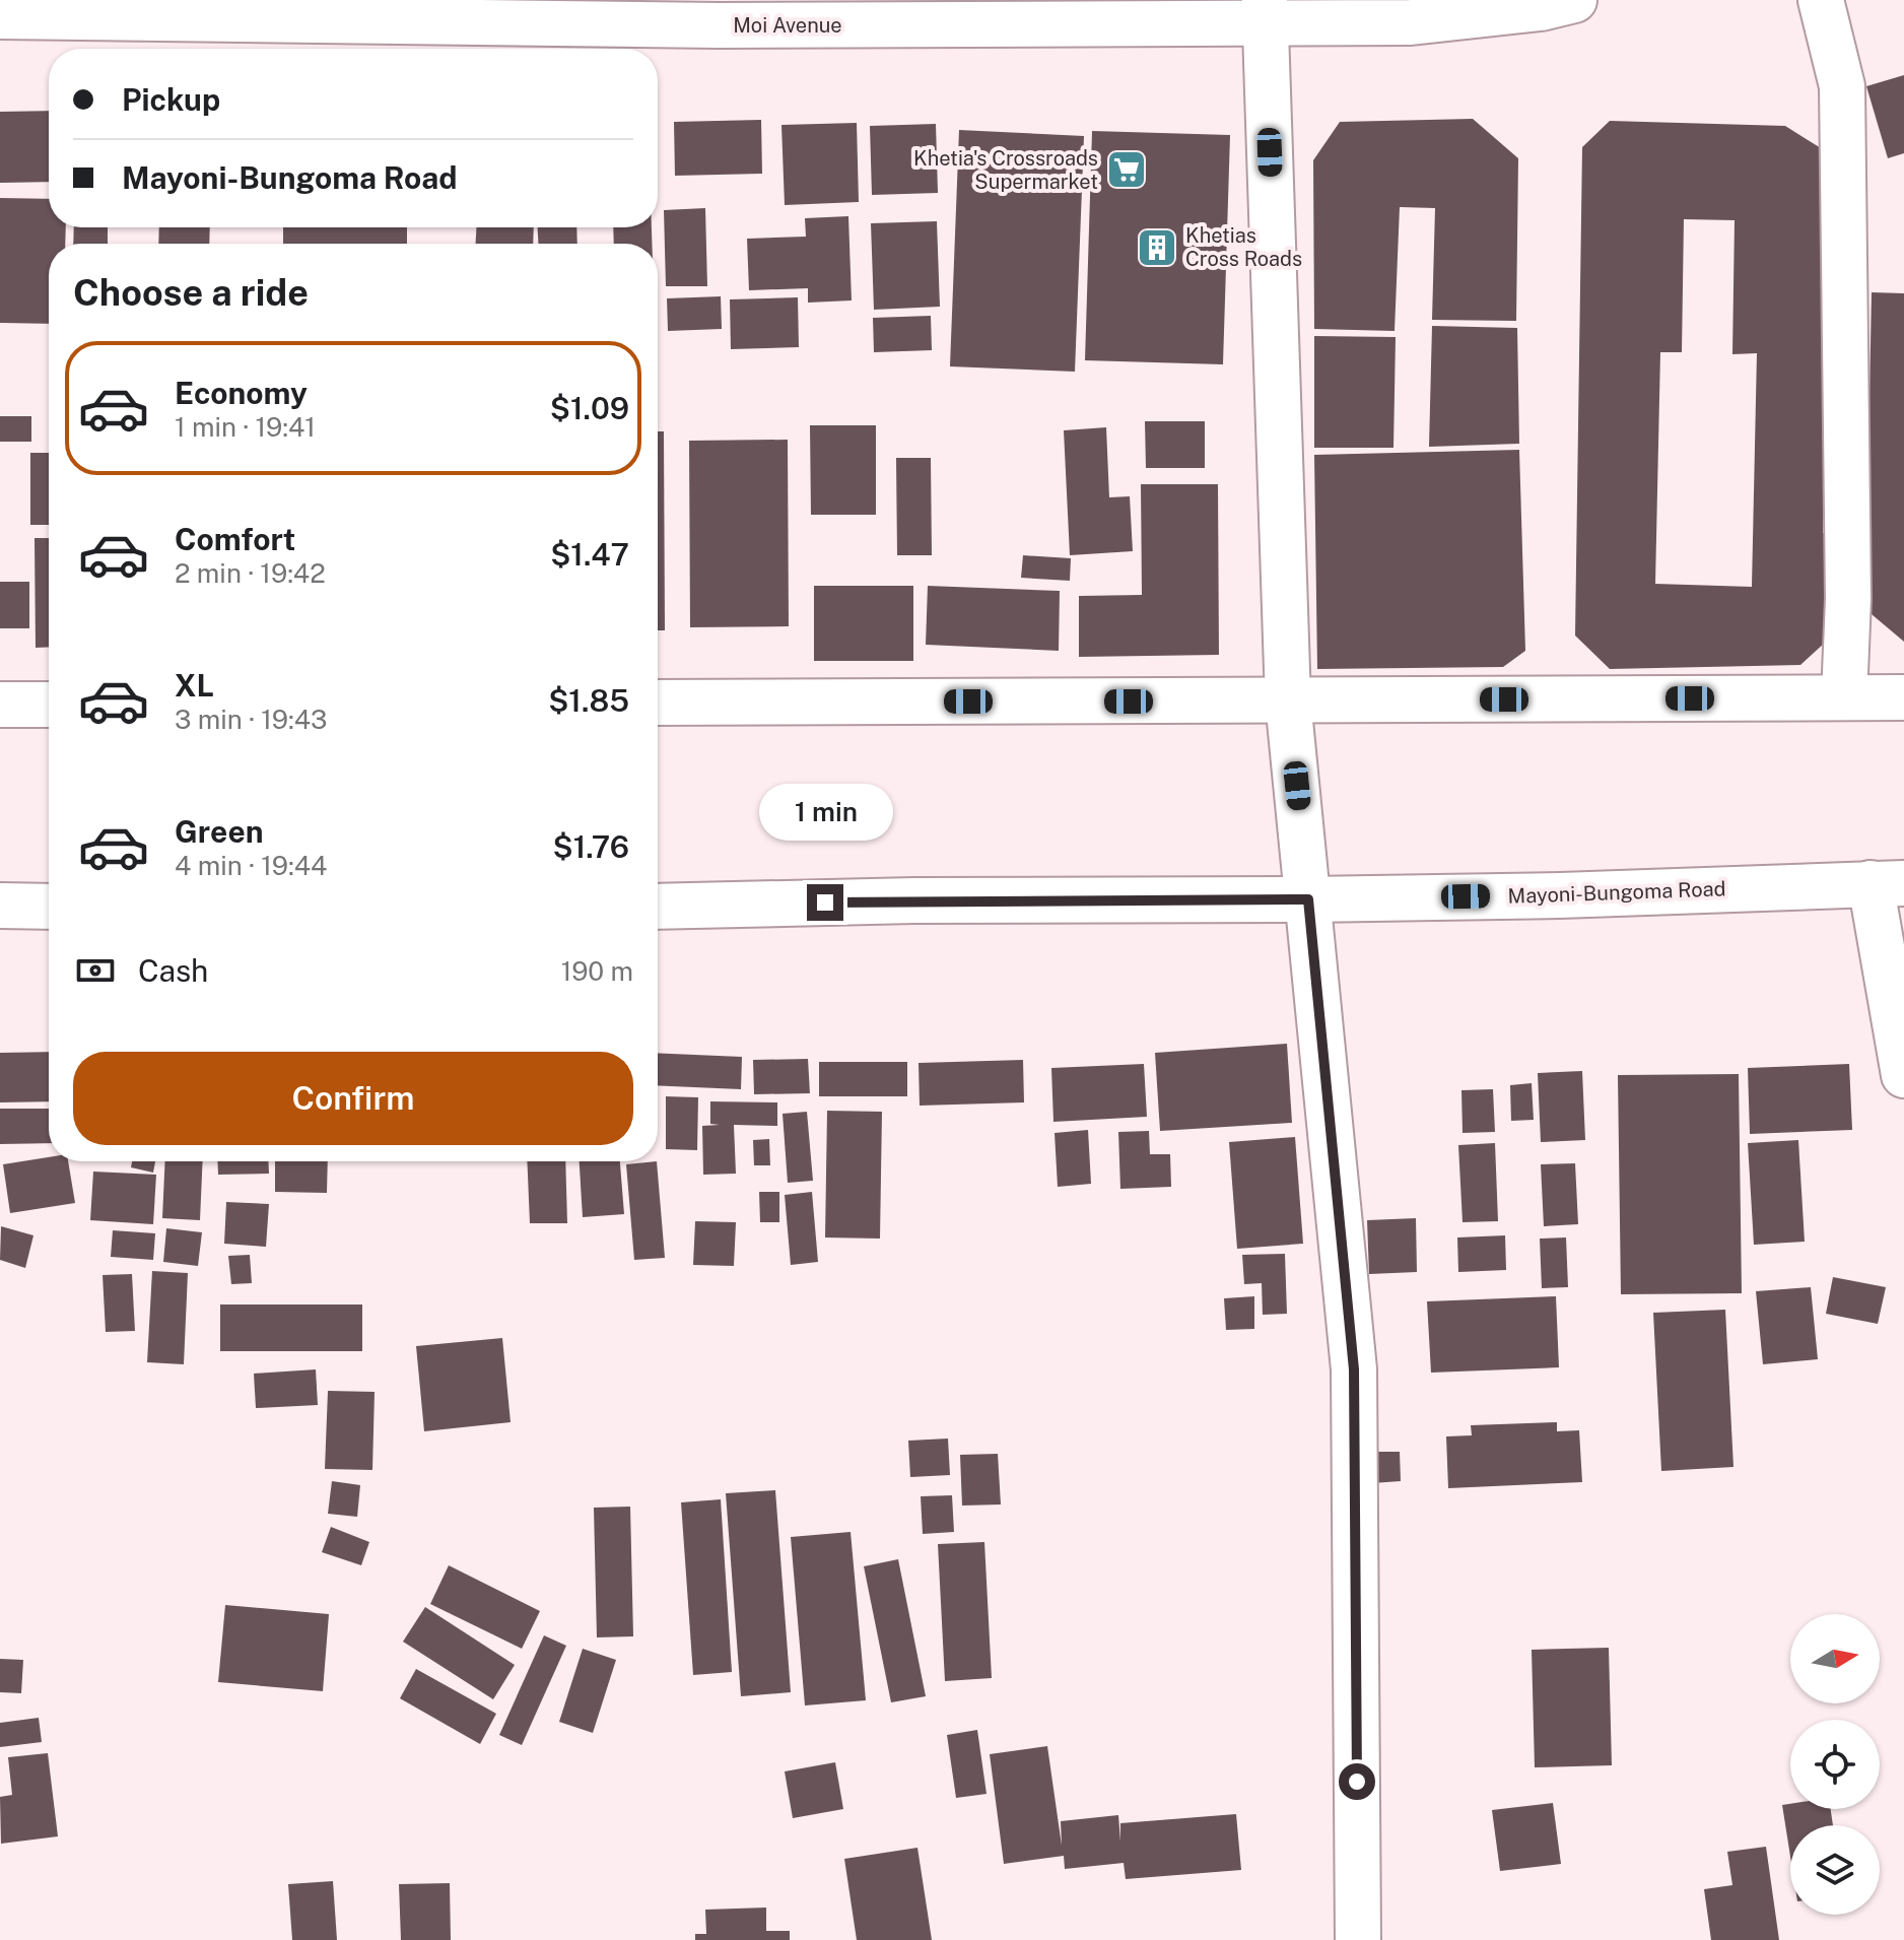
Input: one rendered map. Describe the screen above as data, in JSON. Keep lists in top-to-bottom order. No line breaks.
{"streets":{"street":["Moi Avenue","Mayoni-Bungoma Road"]},"places":{"supermarket":["Khetia's Crossroads Supermarket"],"building":["Khetias Cross Roads"]},"north":"right","page":{"banner":["Pickup","Mayoni-Bungoma Road"],"heading":"Choose a ride","list":[{"name":"Economy","note":"1 min · 19:41","value":"$1.09"},{"name":"Comfort","note":"2 min · 19:42","value":"$1.47"},{"name":"XL","note":"3 min · 19:43","value":"$1.85"},{"name":"Green","note":"4 min · 19:44","value":"$1.76"}],"bubble":"1 min","pay":["Cash","190 m"],"buttons":"Confirm"}}
